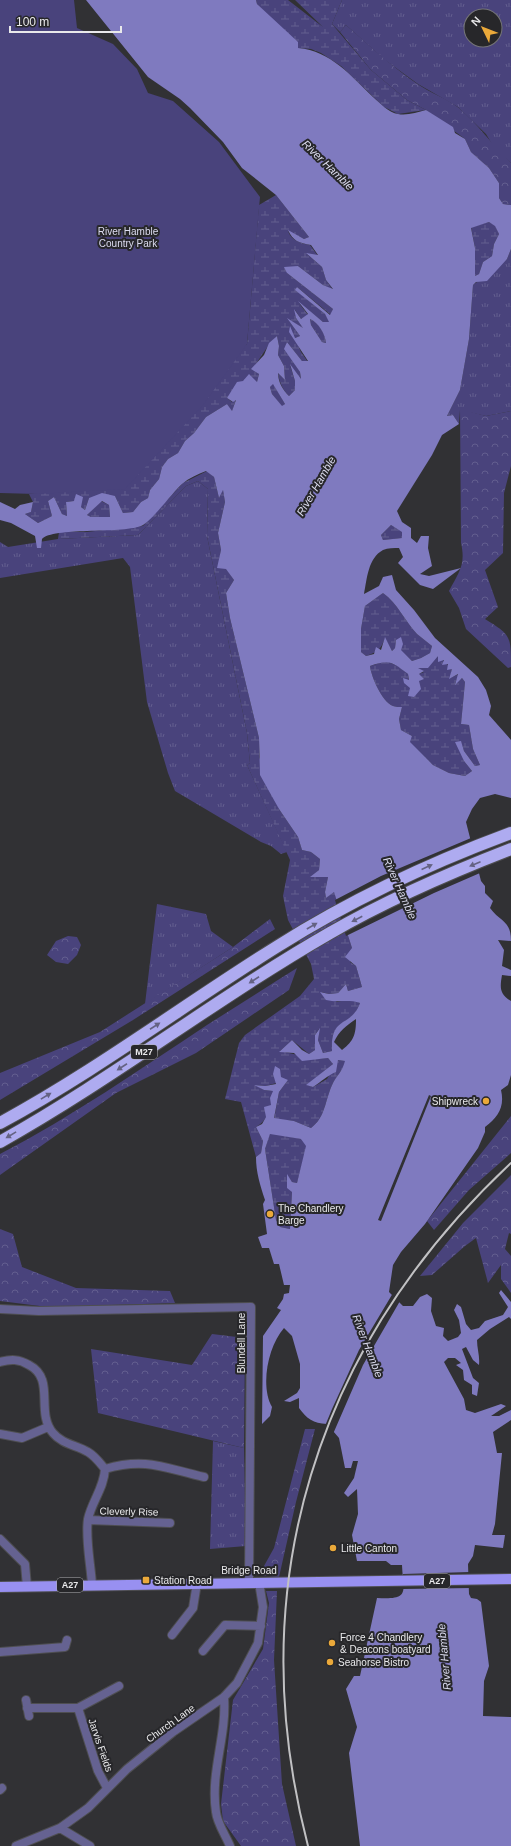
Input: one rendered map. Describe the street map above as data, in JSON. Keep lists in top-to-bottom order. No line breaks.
{"streets":{"highway":["M27"],"main road":["Bridge Road","A27"],"street":["Blundell Lane","Cleverly Rise","Church Lane","Jarvis Fields"]},"crossings":[["Blundell Lane","Bridge Road"],["Blundell Lane","Church Lane"],["Cleverly Rise","Bridge Road"],["Bridge Road","Church Lane"],["Church Lane","Jarvis Fields"]],"water":["River Hamble"],"parks":["River Hamble Country Park"],"places":{"other":["Shipwreck","The Chandlery Barge","Little Canton","Force 4 Chandlery & Deacons boatyard","Seahorse Bistro"],"transit":["Station Road"]},"scale_bar":"100 m","north":"top left"}
